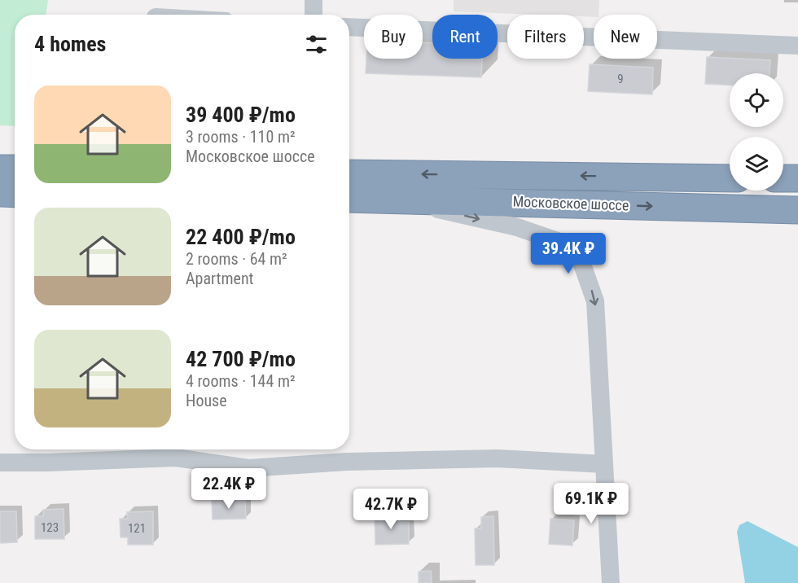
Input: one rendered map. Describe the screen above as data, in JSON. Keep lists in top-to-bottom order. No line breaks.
{"streets":{"highway":["Московское шоссе"]},"house_numbers":["9","123","121"],"page":{"chip":["Buy","Rent","Filters","New"],"heading":"4 homes","list":[{"name":"39 400 ₽/mo","note":"3 rooms · 110 m² · Московское шоссе"},{"name":"22 400 ₽/mo","note":"2 rooms · 64 m² · Apartment"},{"name":"42 700 ₽/mo","note":"4 rooms · 144 m² · House"}],"price":["39.4K ₽","22.4K ₽","69.1K ₽","42.7K ₽"]}}
